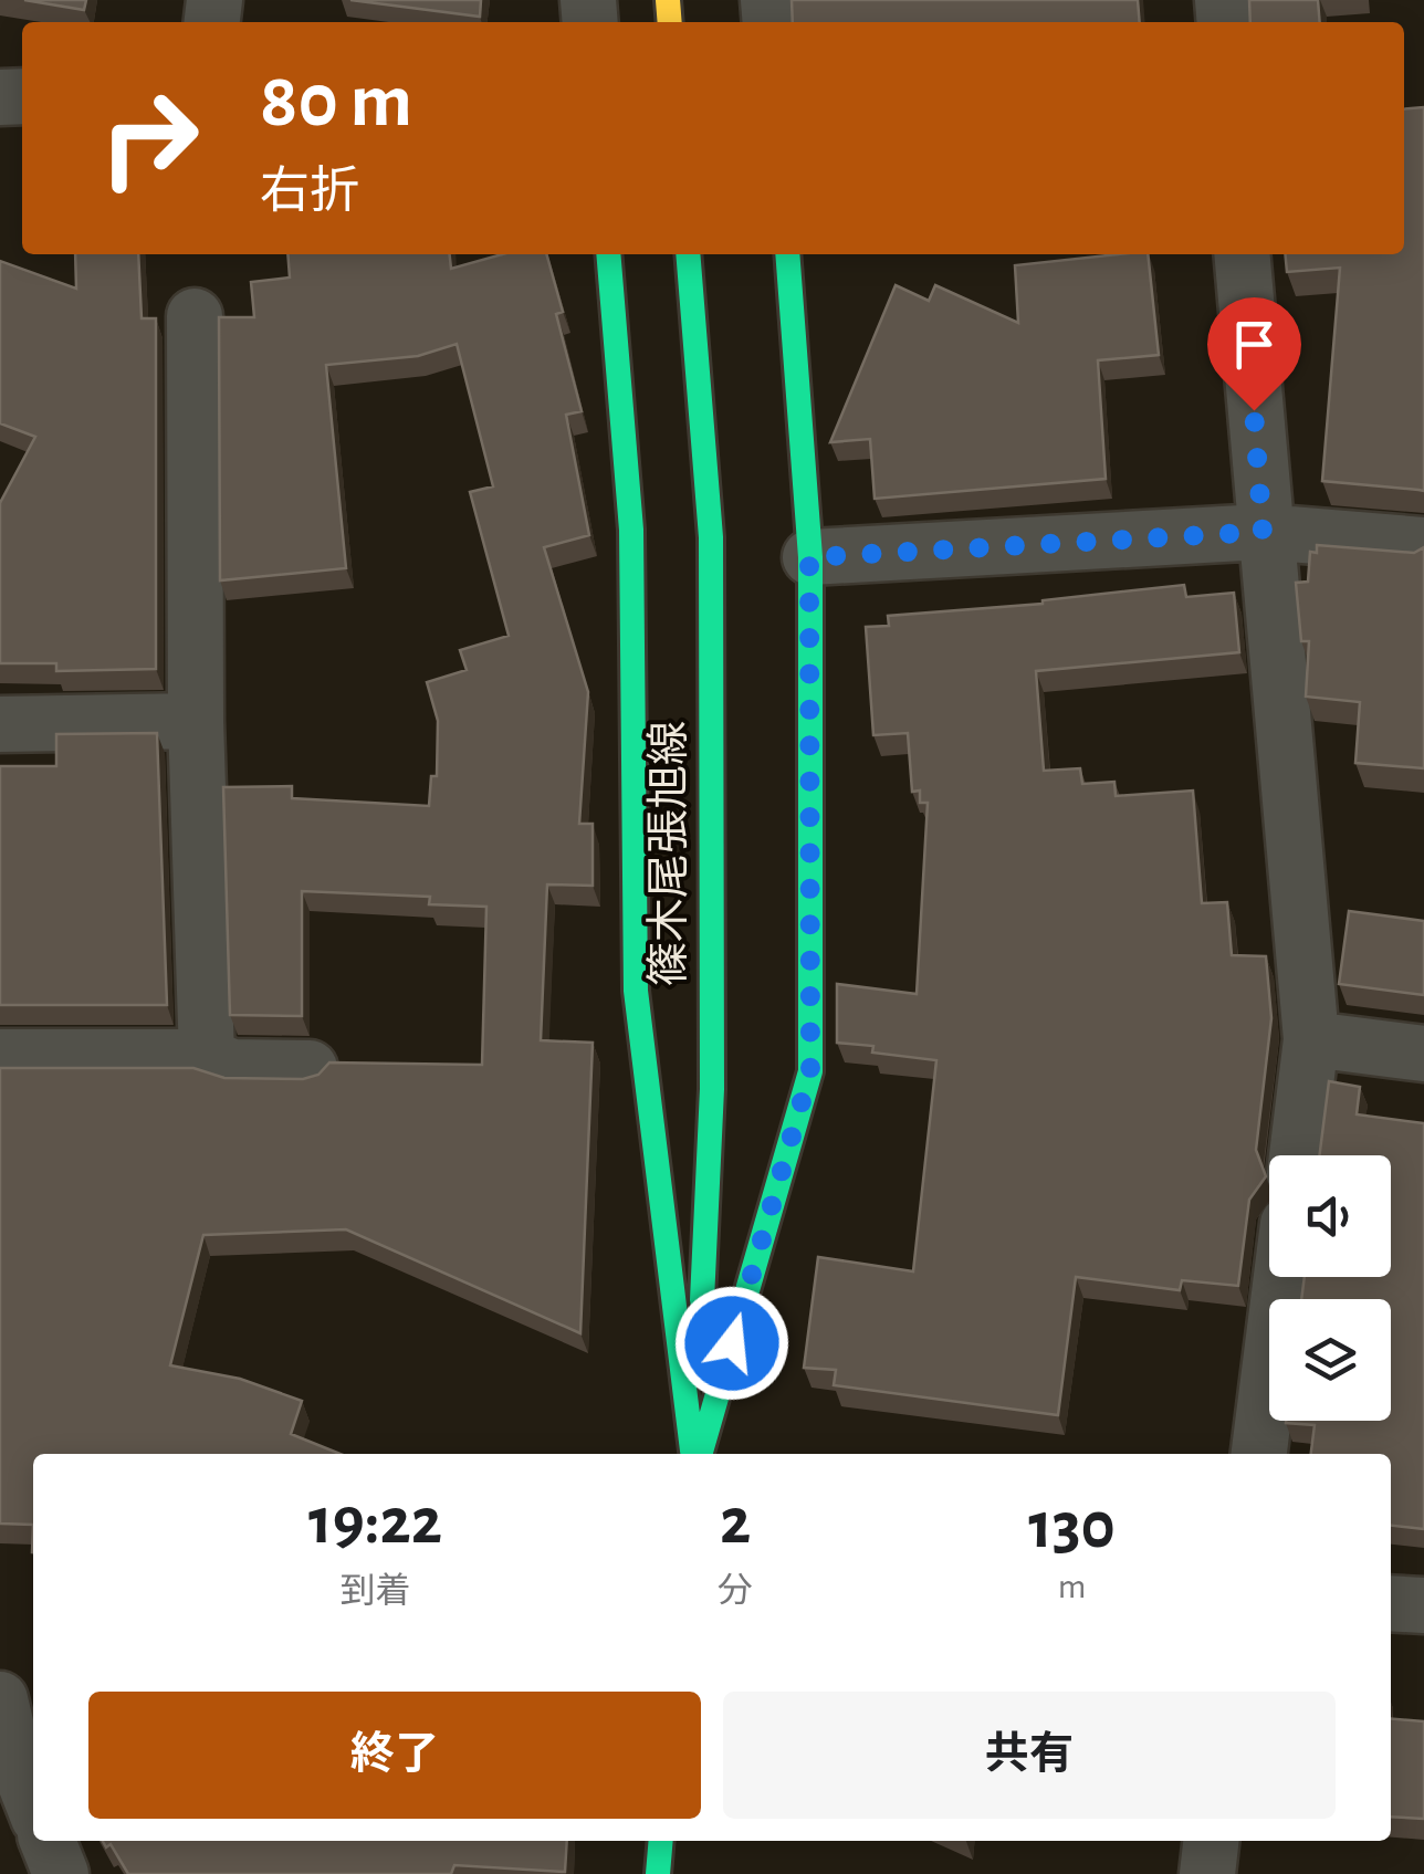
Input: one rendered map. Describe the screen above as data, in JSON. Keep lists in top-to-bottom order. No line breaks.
{"streets":{"street":["篠木尾張旭線"]},"page":{"turn":["80 m","右折"],"eta":["19:22","到着","2","分","130","m"],"buttons":["終了","共有"]}}
